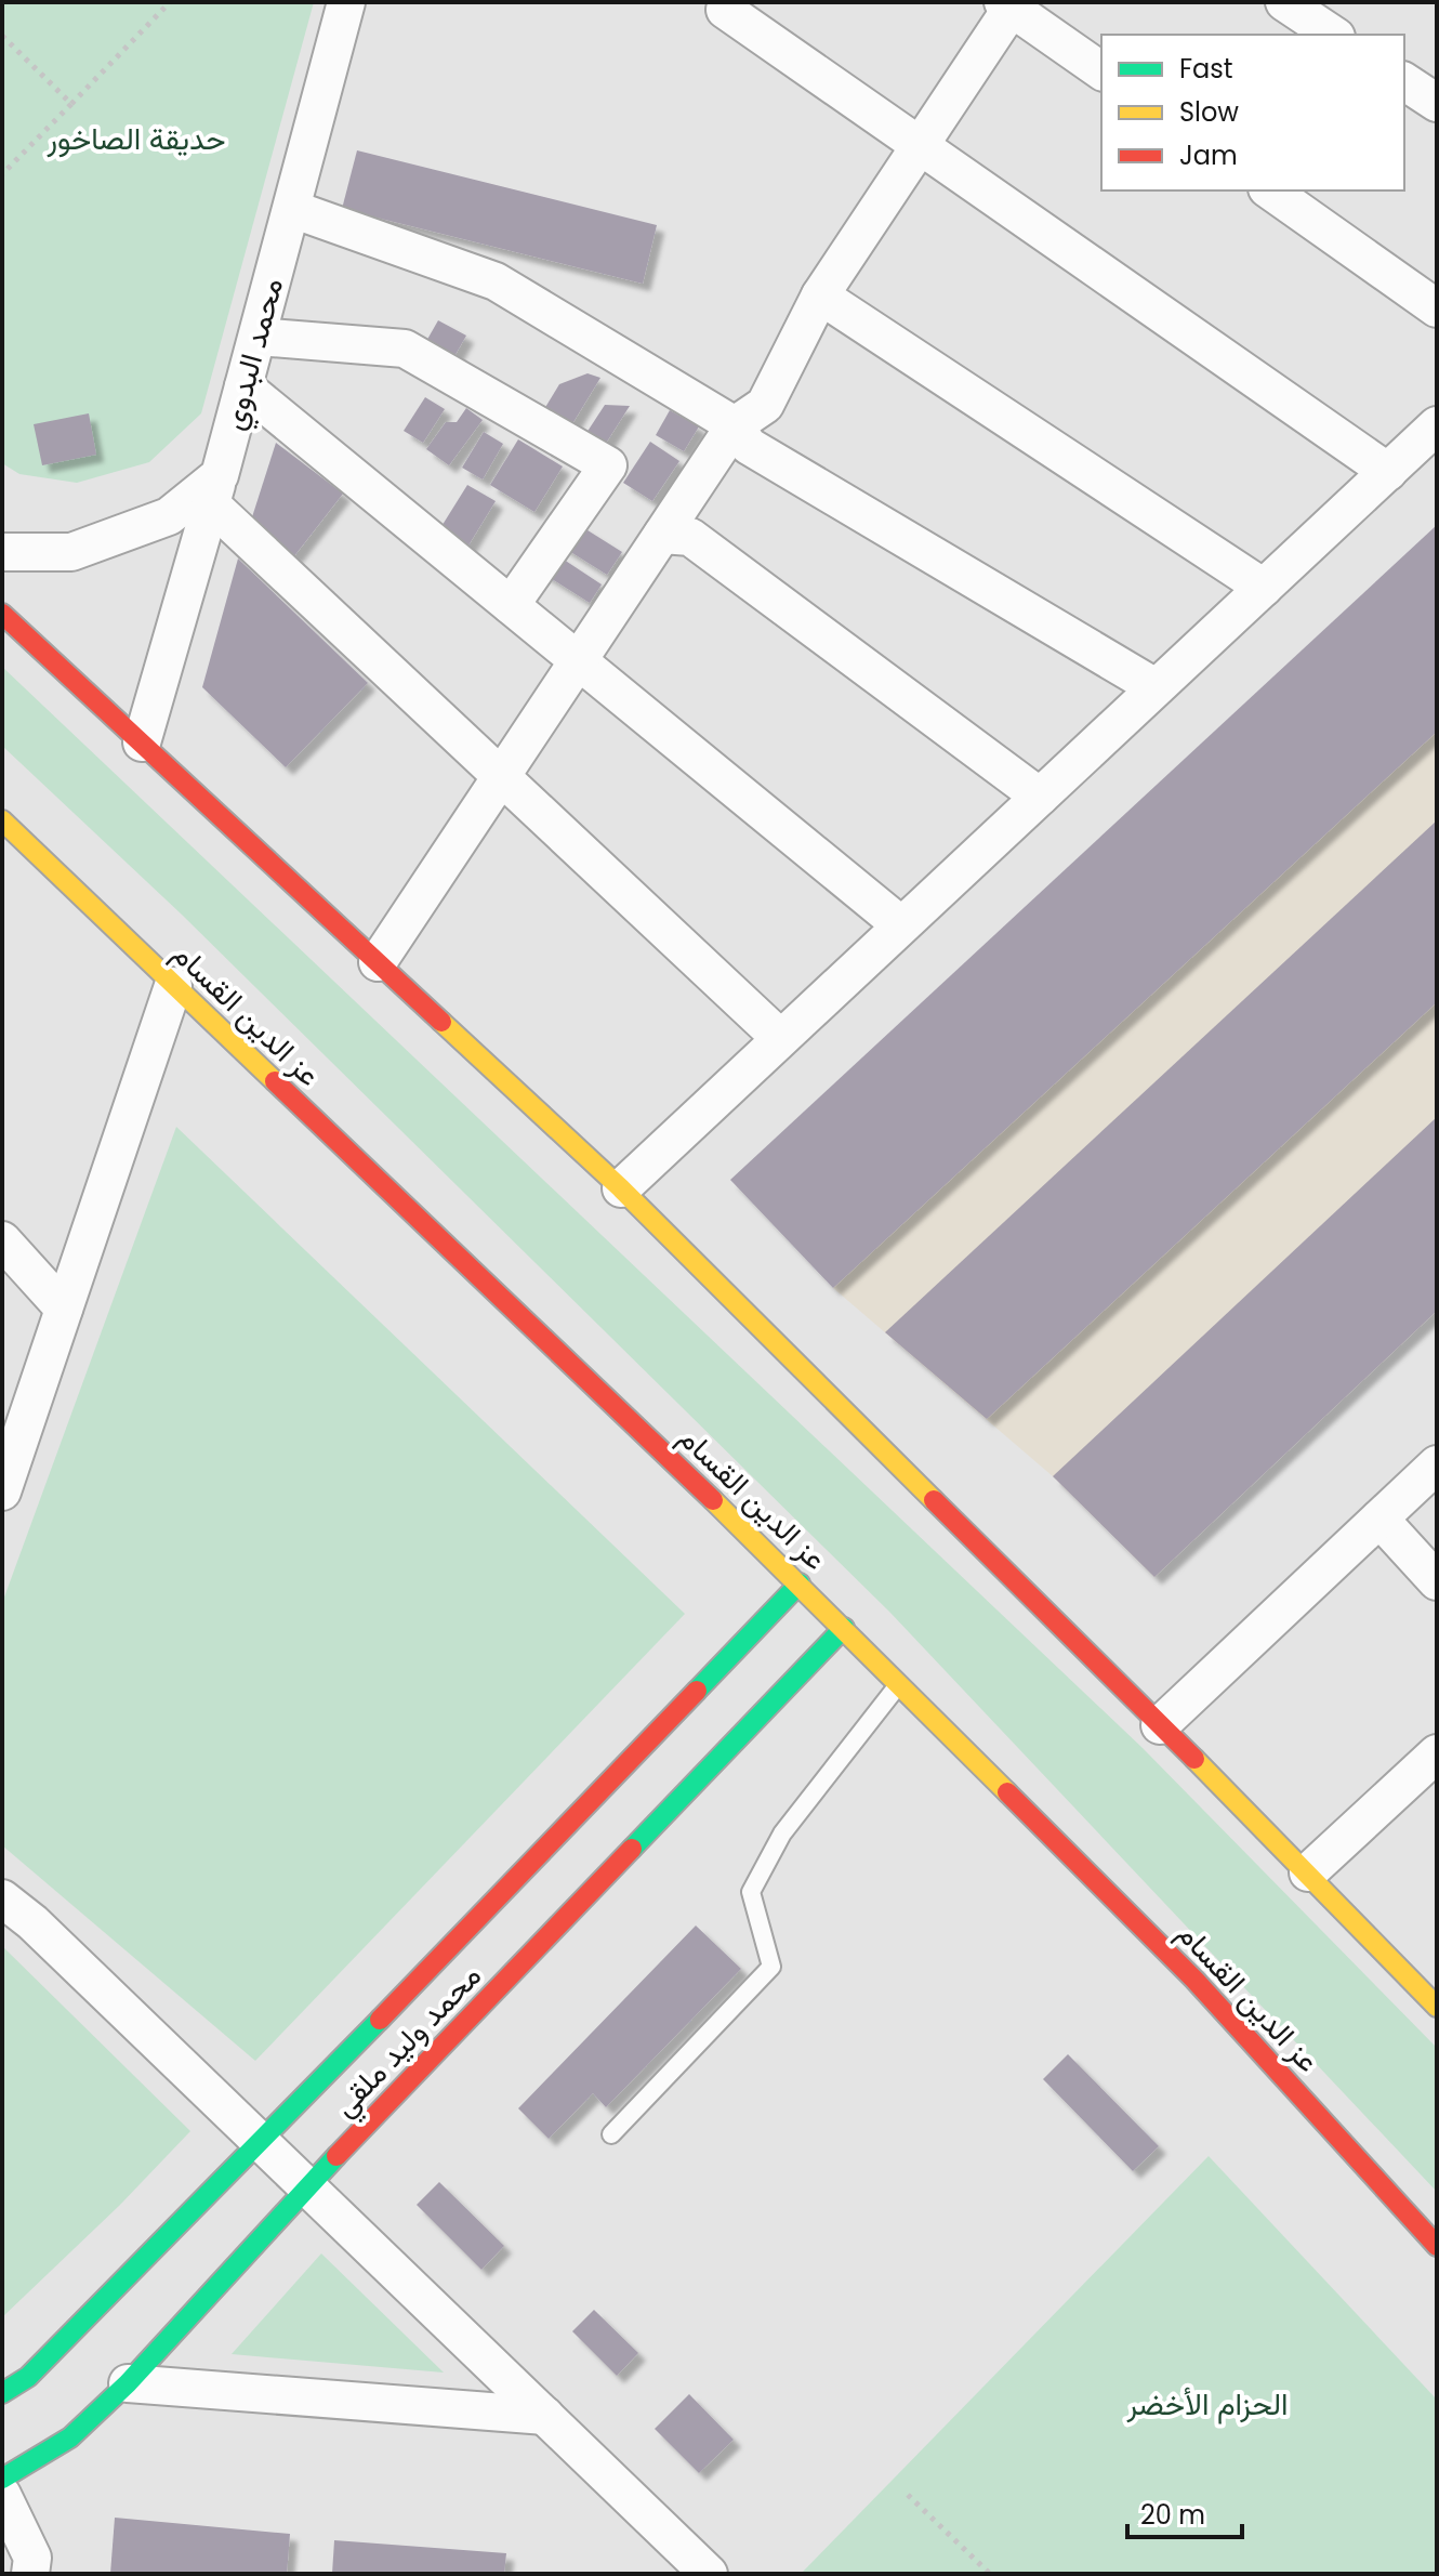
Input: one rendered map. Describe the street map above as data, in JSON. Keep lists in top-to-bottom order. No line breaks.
{"streets":{"main road":["عز الدين القسام","محمد وليد ملقي"],"street":["محمد البدوي"]},"crossings":[["عز الدين القسام","محمد وليد ملقي"]],"parks":["حديقة الصاخور","الحزام الأخضر"],"legend":["Fast","Slow","Jam"],"scale_bar":"20 m"}
